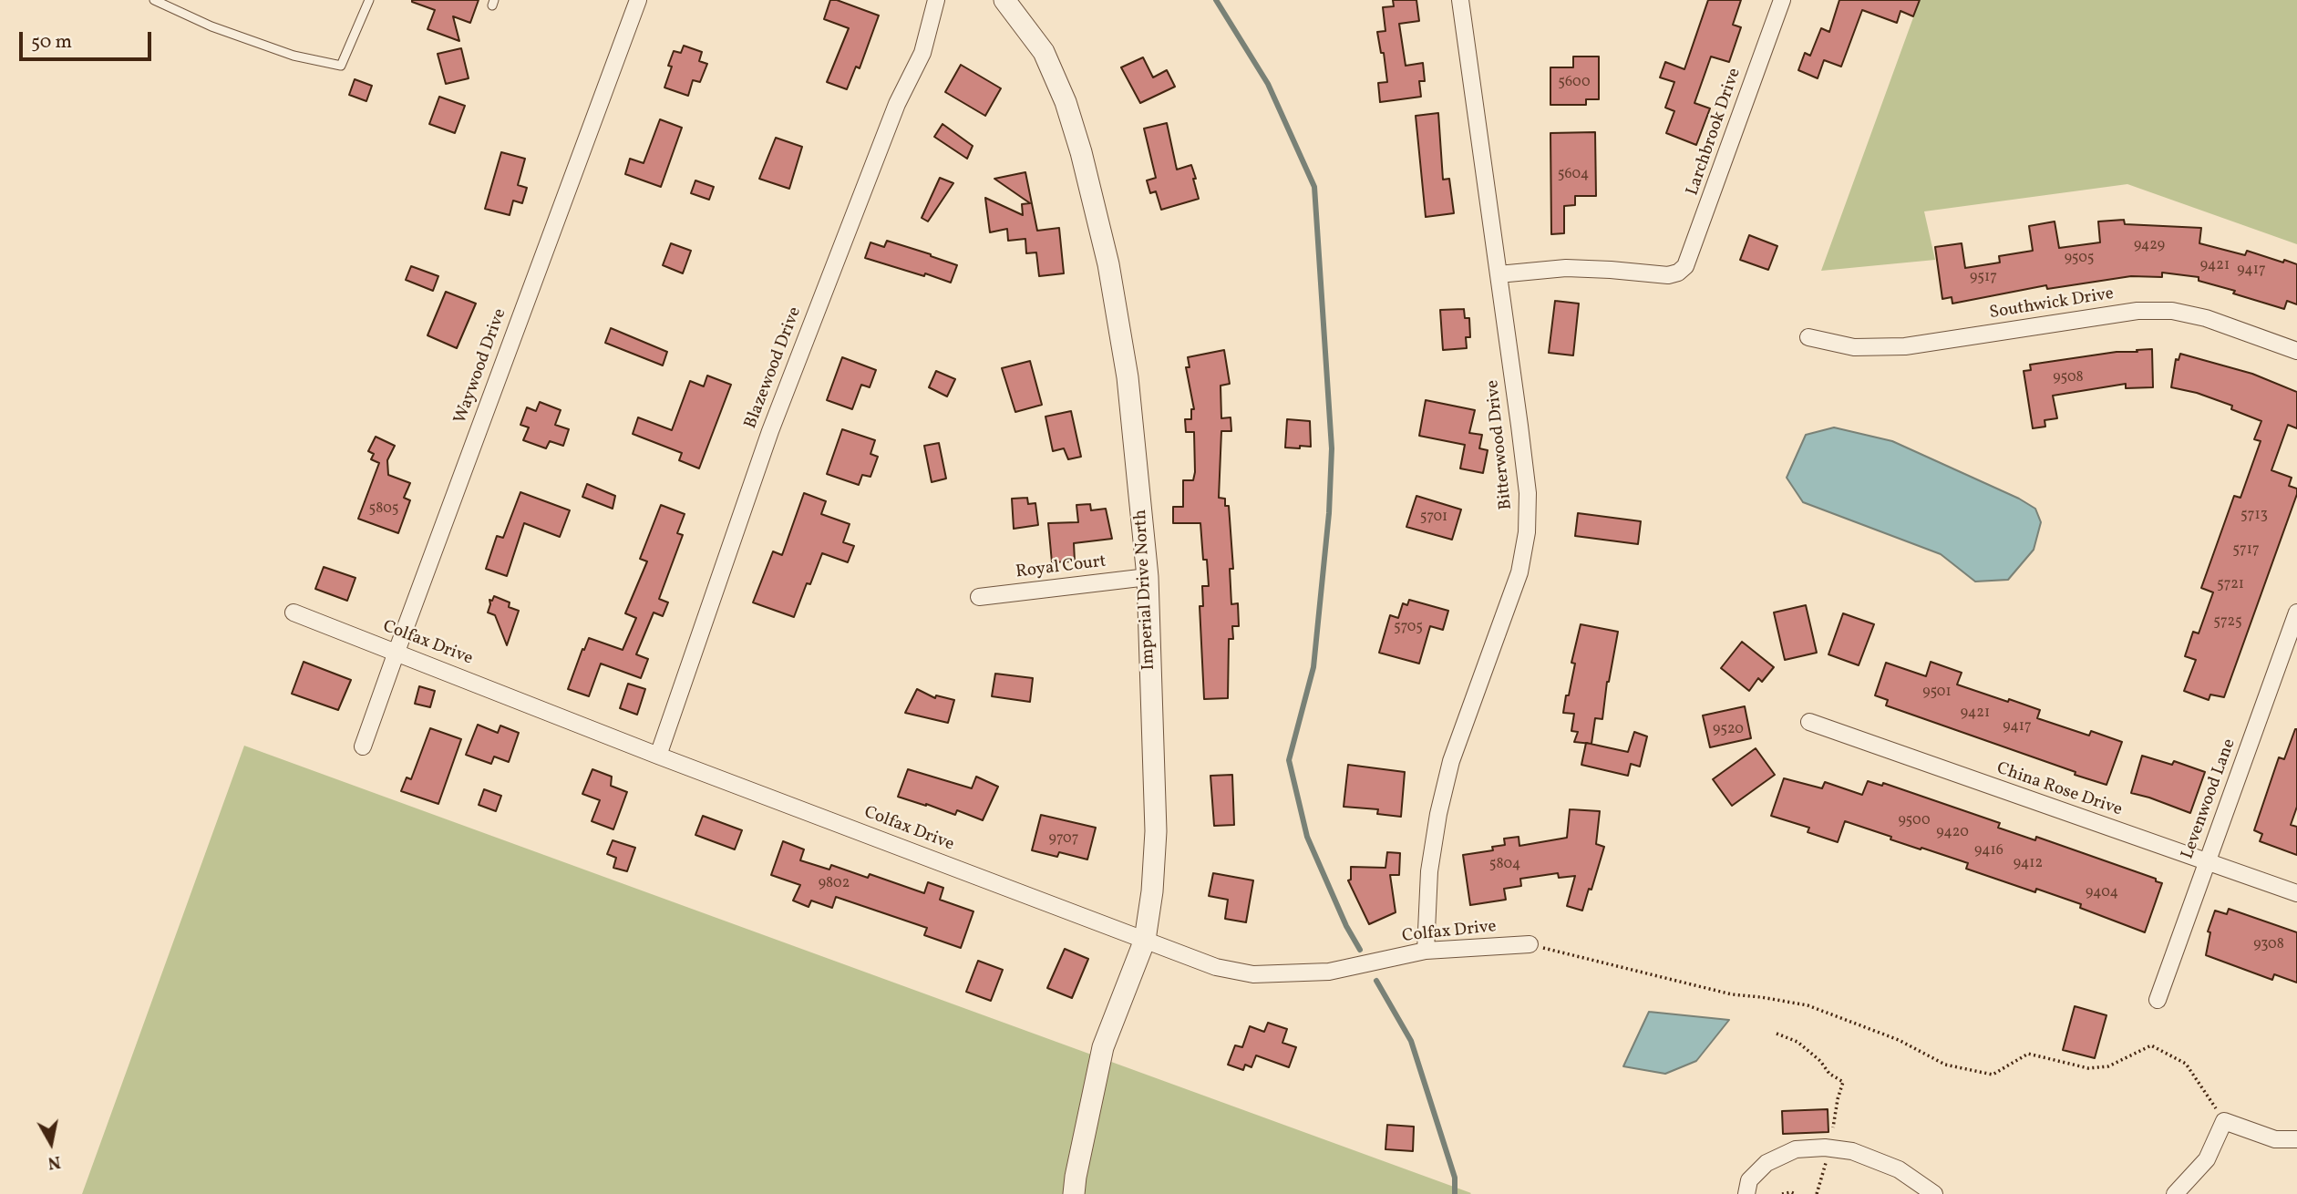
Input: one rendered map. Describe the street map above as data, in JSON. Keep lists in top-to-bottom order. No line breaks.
{"streets":{"street":["Larchbrook Drive","Southwick Drive","Waywood Drive","Blazewood Drive","Bitterwood Drive","Royal Court","Imperial Drive North","Colfax Drive","China Rose Drive","Levenwood Lane"]},"crossings":[["Larchbrook Drive","Bitterwood Drive"],["Waywood Drive","Colfax Drive"],["Blazewood Drive","Colfax Drive"],["Bitterwood Drive","Colfax Drive"],["Royal Court","Imperial Drive North"],["Imperial Drive North","Colfax Drive"],["China Rose Drive","Levenwood Lane"]],"house_numbers":["5600","5604","9429","9505","9421","9417","9517","9508","5805","5713","5701","5717","5721","5725","5705","9501","9421","9417","9520","9500","9420","9707","9416","9412","5804","9802","9404","9308"],"scale_bar":"50 m","north":"bottom"}
